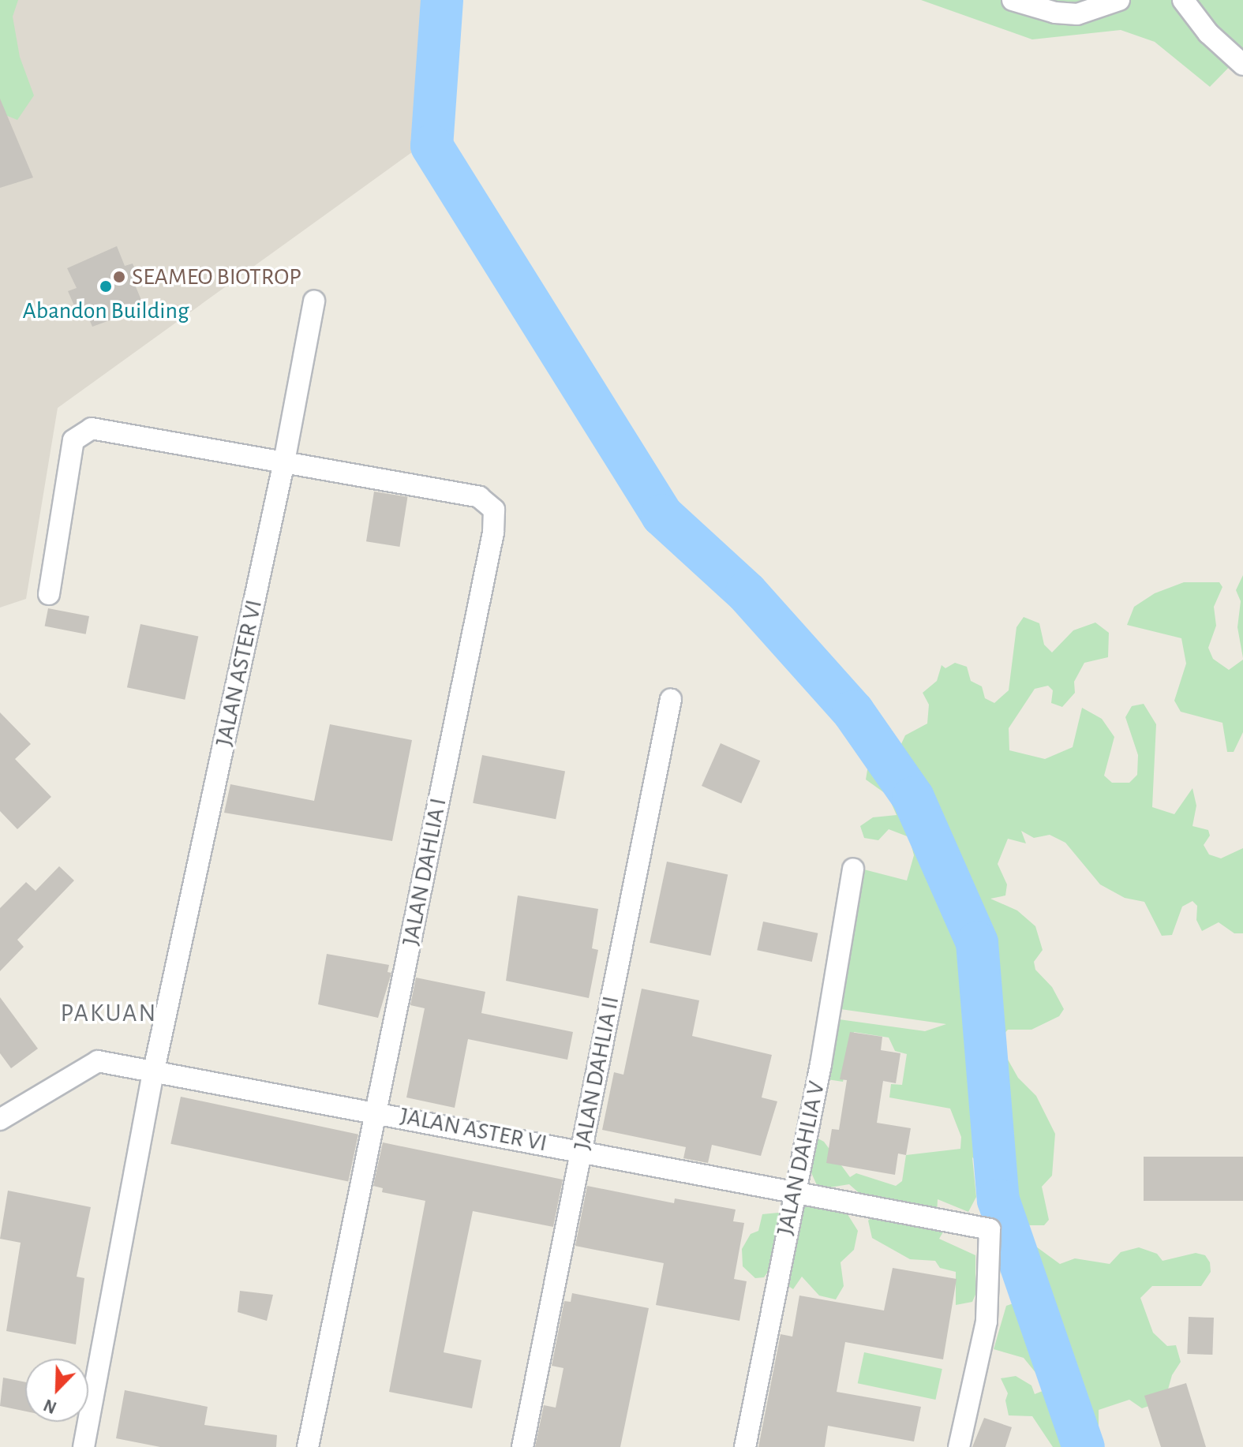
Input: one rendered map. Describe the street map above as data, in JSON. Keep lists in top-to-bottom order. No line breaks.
{"streets":{"street":["JALAN ASTER VI","JALAN DAHLIA I","JALAN DAHLIA II","JALAN DAHLIA V"]},"crossings":[["JALAN ASTER VI","JALAN DAHLIA I"],["JALAN ASTER VI","JALAN DAHLIA II"],["JALAN ASTER VI","JALAN DAHLIA V"]],"districts":["PAKUAN"],"places":["SEAMEO BIOTROP","Abandon Building"],"north":"bottom left"}
